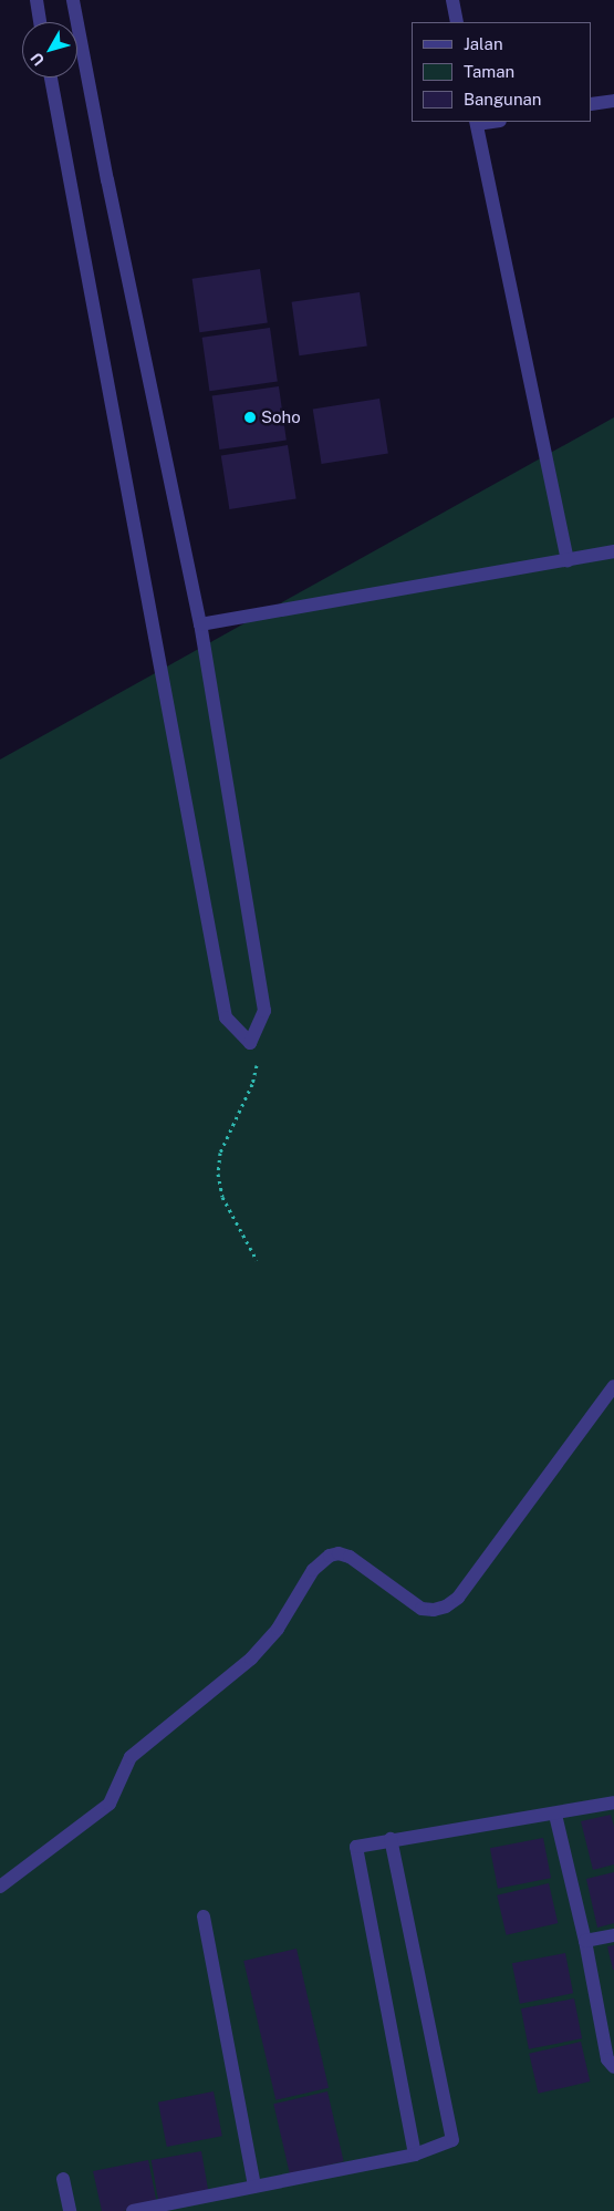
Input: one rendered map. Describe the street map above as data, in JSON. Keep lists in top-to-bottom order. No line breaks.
{"places":["Soho"],"legend":["Jalan","Taman","Bangunan"],"north":"bottom left"}
